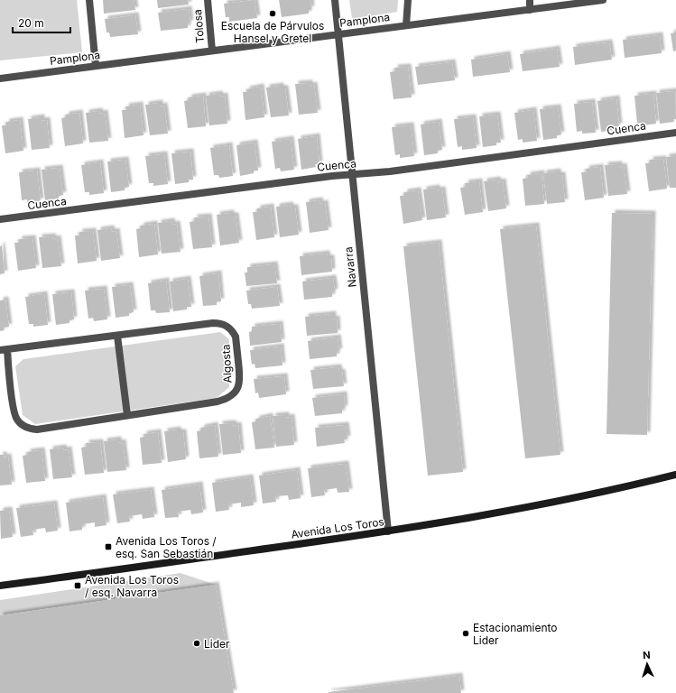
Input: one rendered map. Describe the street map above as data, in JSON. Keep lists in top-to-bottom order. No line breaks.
{"streets":{"main road":["Avenida Los Toros"],"street":["Pamplona","Tolosa","Cuenca","Navarra","Algosta"]},"crossings":[["Pamplona","Tolosa"],["Pamplona","Navarra"],["Cuenca","Navarra"],["Navarra","Avenida Los Toros"]],"places":{"other":["Escuela de Párvulos Hansel y Gretel","Estacionamiento Lider","Lider"],"transit":["Avenida Los Toros / esq. San Sebastián","Avenida Los Toros / esq. Navarra"]},"scale_bar":"20 m","north":"top"}
